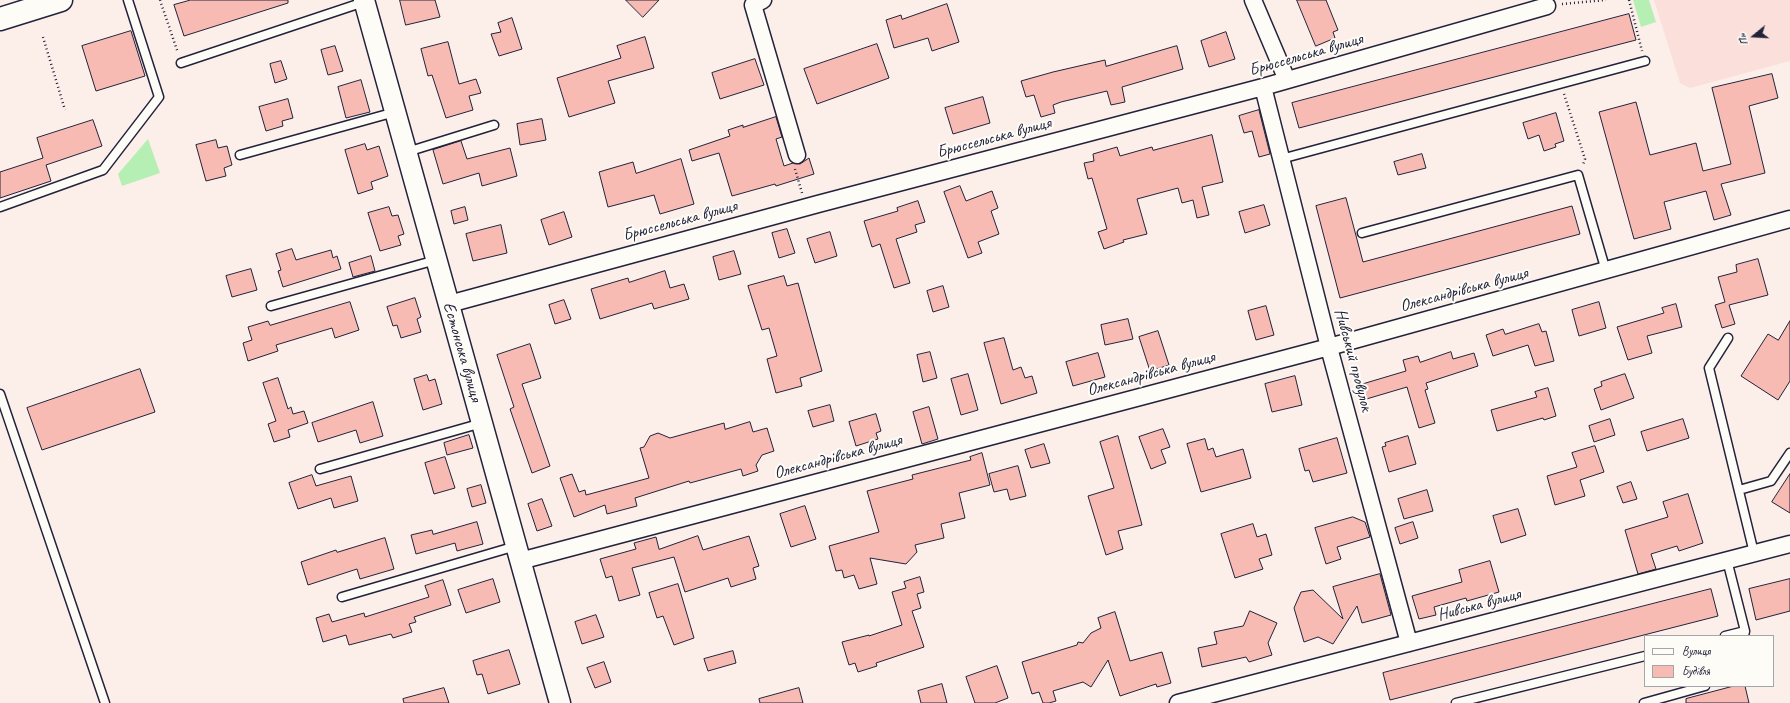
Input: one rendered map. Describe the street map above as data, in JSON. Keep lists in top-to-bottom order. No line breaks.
{"streets":{"street":["Брюссельська вулиця","Олександрівська вулиця","Естонська вулиця","Нивський провулок","Нивська вулиця"]},"crossings":[["Брюссельська вулиця","Естонська вулиця"],["Брюссельська вулиця","Нивський провулок"],["Олександрівська вулиця","Естонська вулиця"],["Олександрівська вулиця","Нивський провулок"],["Нивський провулок","Нивська вулиця"]],"legend":["Вулиця","Будівля"],"north":"left"}
